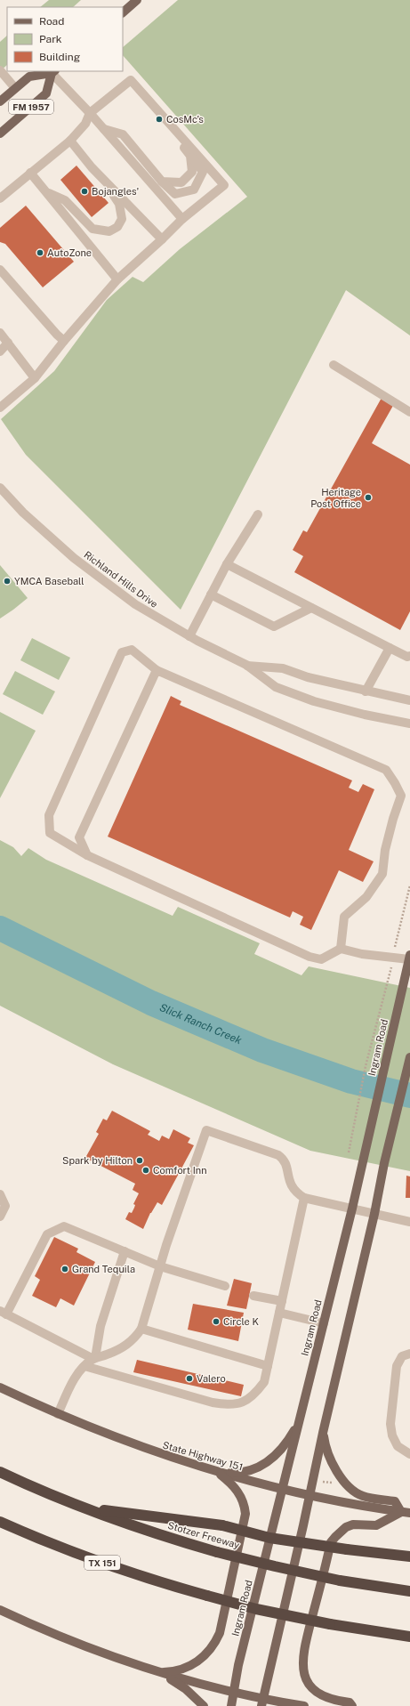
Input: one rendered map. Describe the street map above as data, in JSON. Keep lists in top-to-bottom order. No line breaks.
{"streets":{"highway":["Stotzer Freeway","TX 151"],"main road":["FM 1957","Ingram Road","State Highway 151"],"street":["Richland Hills Drive"]},"crossings":[["Ingram Road","State Highway 151"]],"water":["Slick Ranch Creek"],"places":["CosMc’s","Bojangles'","AutoZone","Heritage Post Office","YMCA Baseball","Spark by Hilton","Comfort Inn","Grand Tequila","Circle K","Valero"],"legend":["Road","Park","Building"]}
